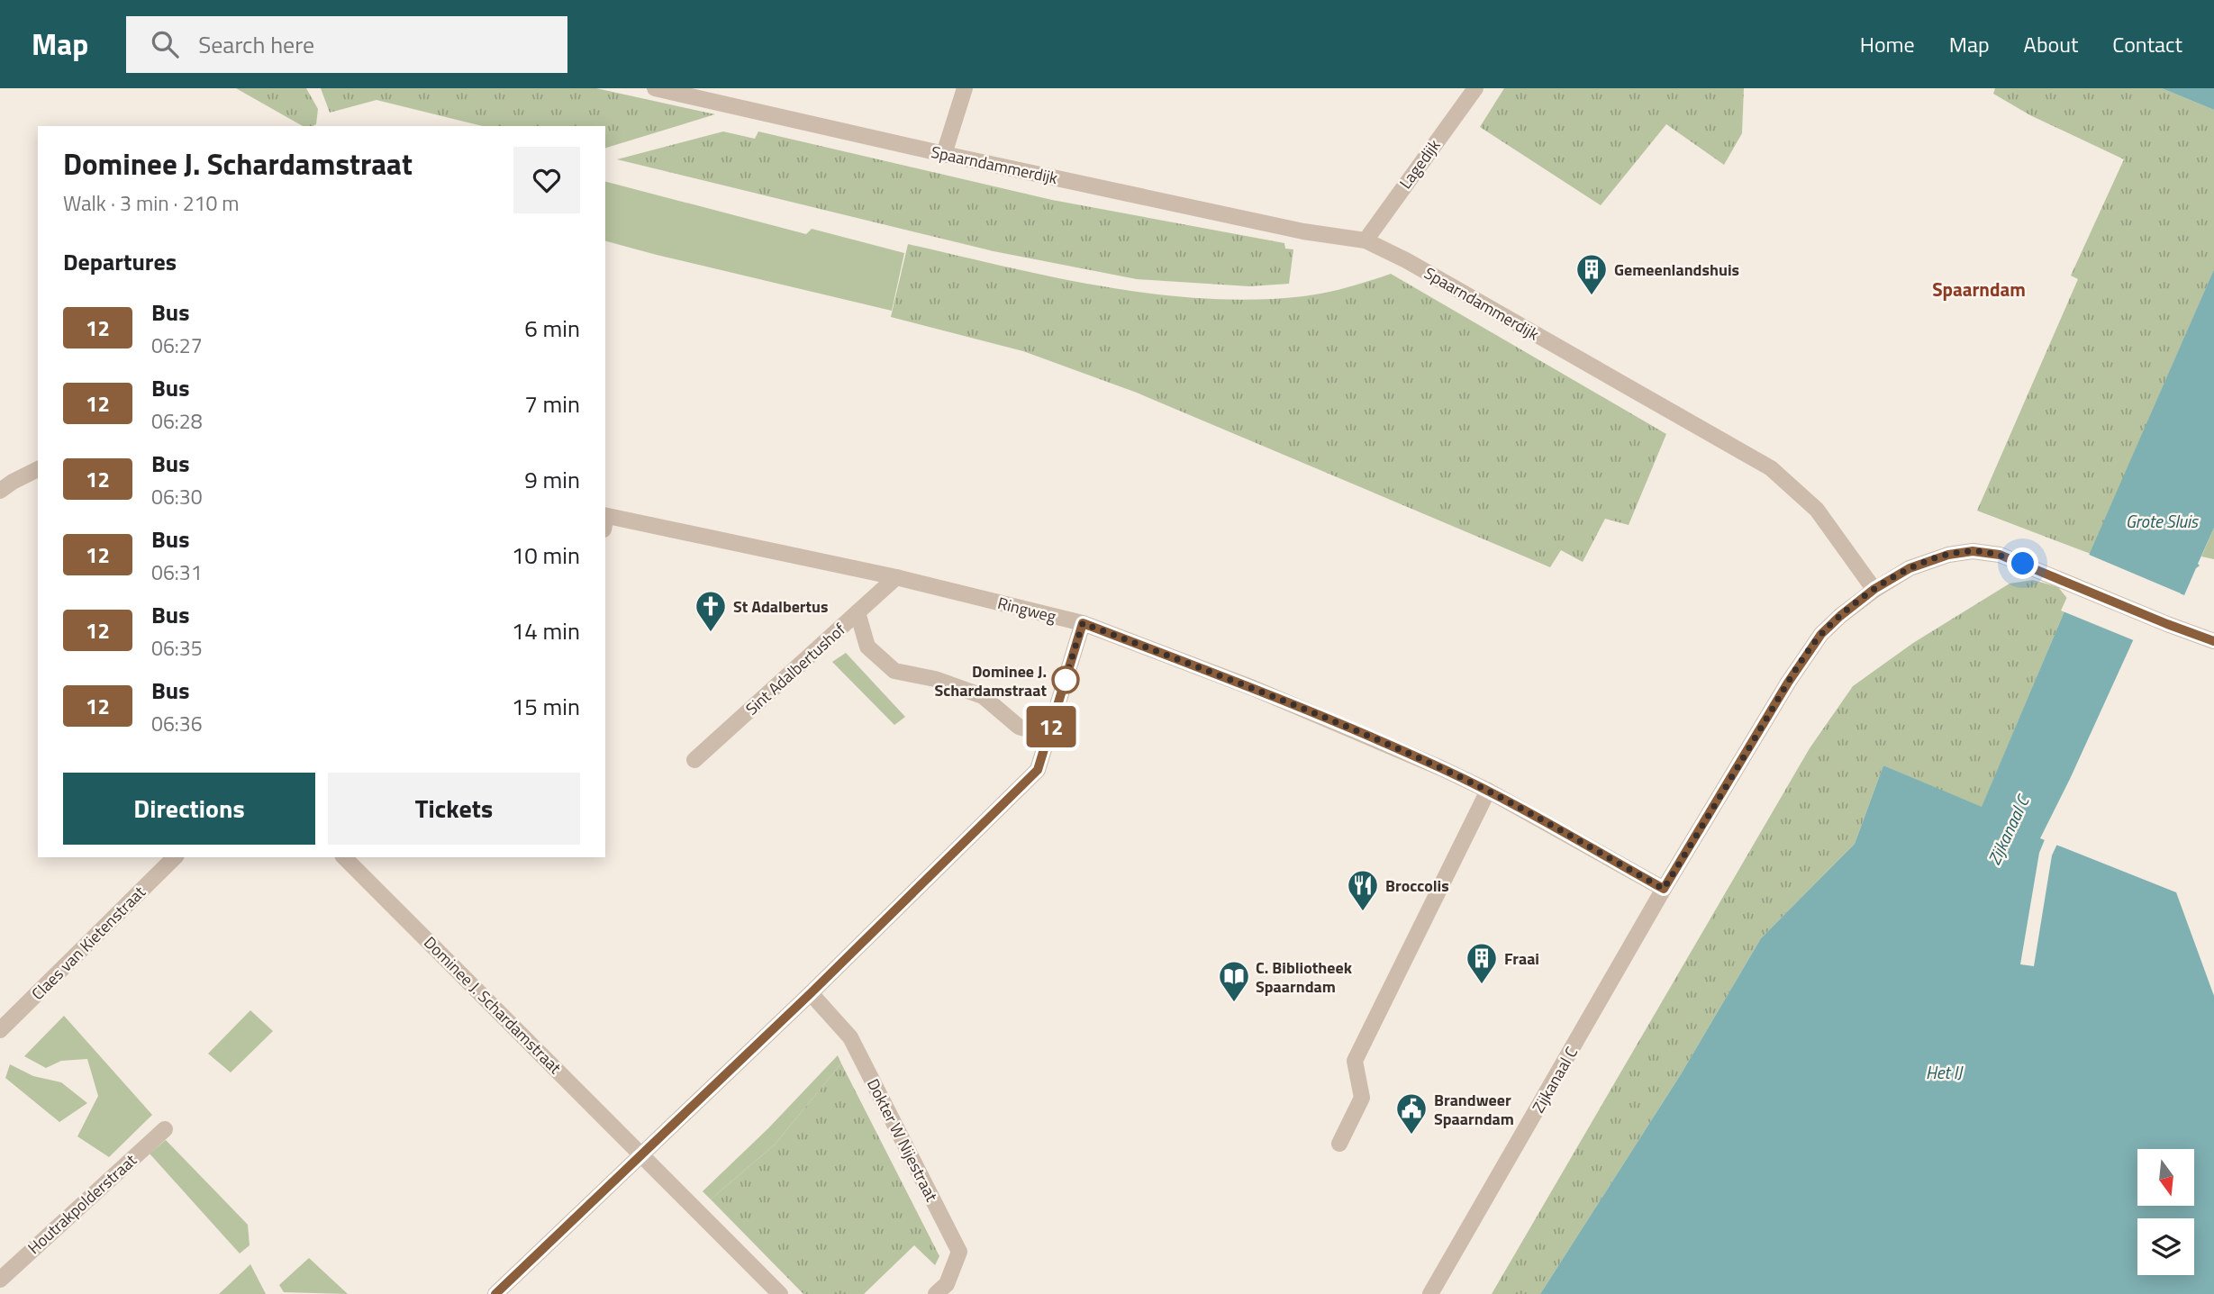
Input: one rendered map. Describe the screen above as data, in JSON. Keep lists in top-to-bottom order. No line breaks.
{"streets":{"street":["Lagedijk","Spaarndammerdijk","Ringweg","Sint Adalbertushof","Claes van Kietenstraat","Dominee J. Schardamstraat","Zijkanaal C","Dokter W Nijestraat","Houtrakpolderstraat"]},"crossings":[["Lagedijk","Spaarndammerdijk"],["Spaarndammerdijk","Zijkanaal C"],["Ringweg","Sint Adalbertushof"],["Ringweg","Zijkanaal C"]],"districts":["Spaarndam"],"water":["Grote Sluis","Zijkanaal C","Het IJ"],"places":{"building":["Gemeenlandshuis","Fraai"],"church":["St Adalbertus"],"other":["Dominee J. Schardamstraat"],"restaurant":["Broccolis"],"library":["C. Bibliotheek Spaarndam"],"public building":["Brandweer Spaarndam"]},"lines":["bus line 12"],"north":"bottom","page":{"header":"Map","search":"Search here","nav":["Home","Map","About","Contact"],"on_map":"12","heading":[["Dominee J. Schardamstraat","Walk · 3 min · 210 m"],"Departures"],"list":[{"mark":"12","name":"Bus","note":"06:27","value":"6 min"},{"mark":"12","name":"Bus","note":"06:28","value":"7 min"},{"mark":"12","name":"Bus","note":"06:30","value":"9 min"},{"mark":"12","name":"Bus","note":"06:31","value":"10 min"},{"mark":"12","name":"Bus","note":"06:35","value":"14 min"},{"mark":"12","name":"Bus","note":"06:36","value":"15 min"}],"buttons":["Directions","Tickets"]}}
